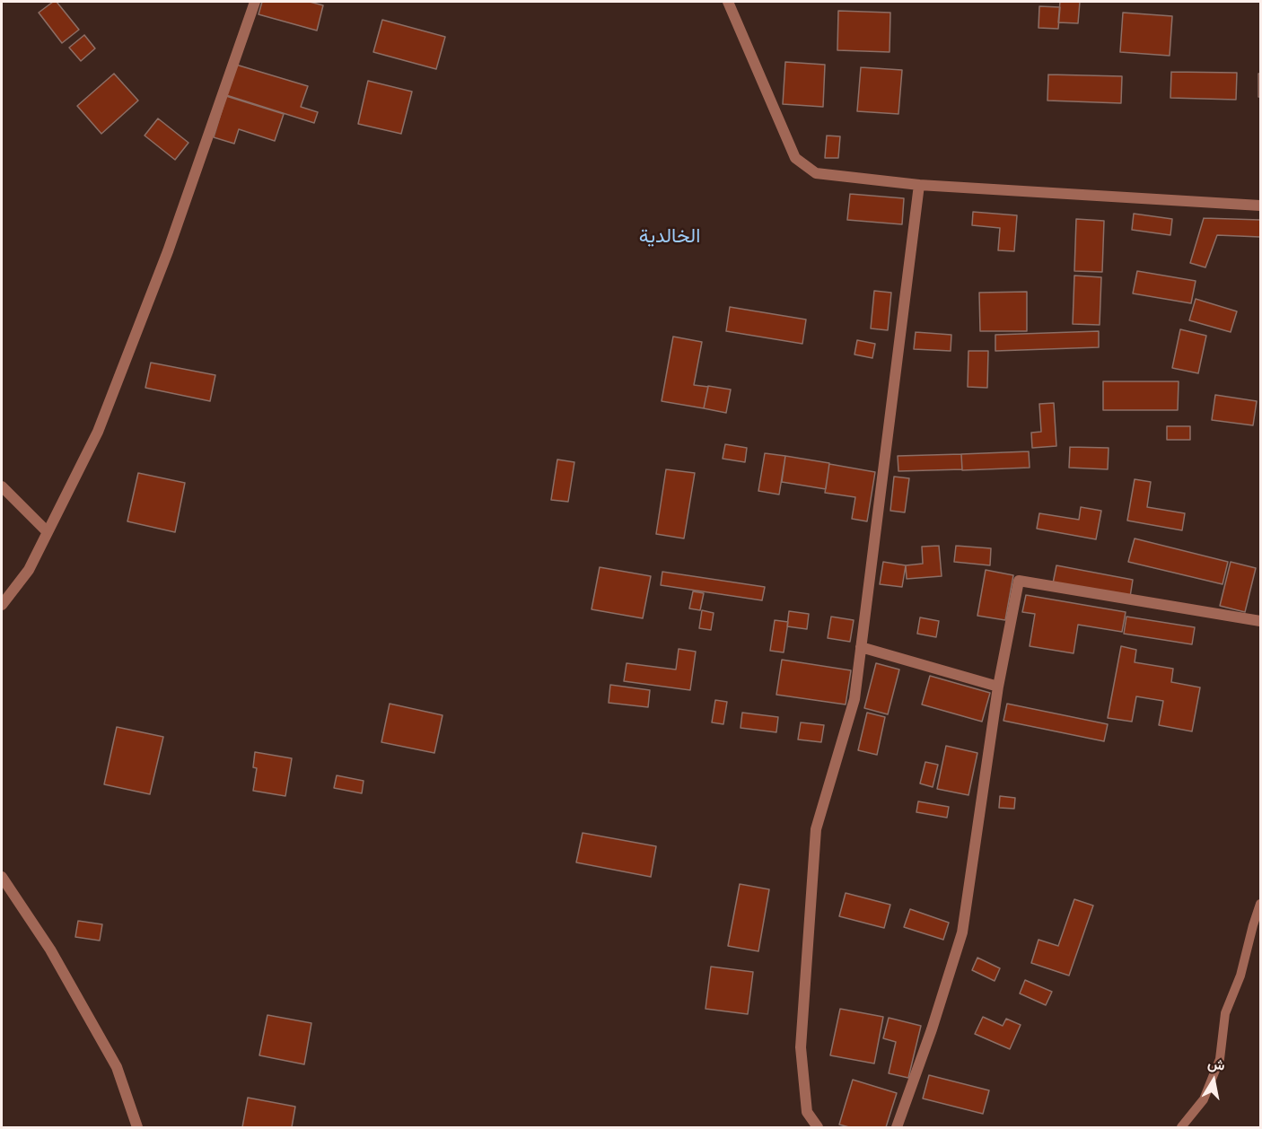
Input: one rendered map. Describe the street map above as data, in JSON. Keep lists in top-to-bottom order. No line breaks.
{"districts":["الخالدية"],"north":"top"}
